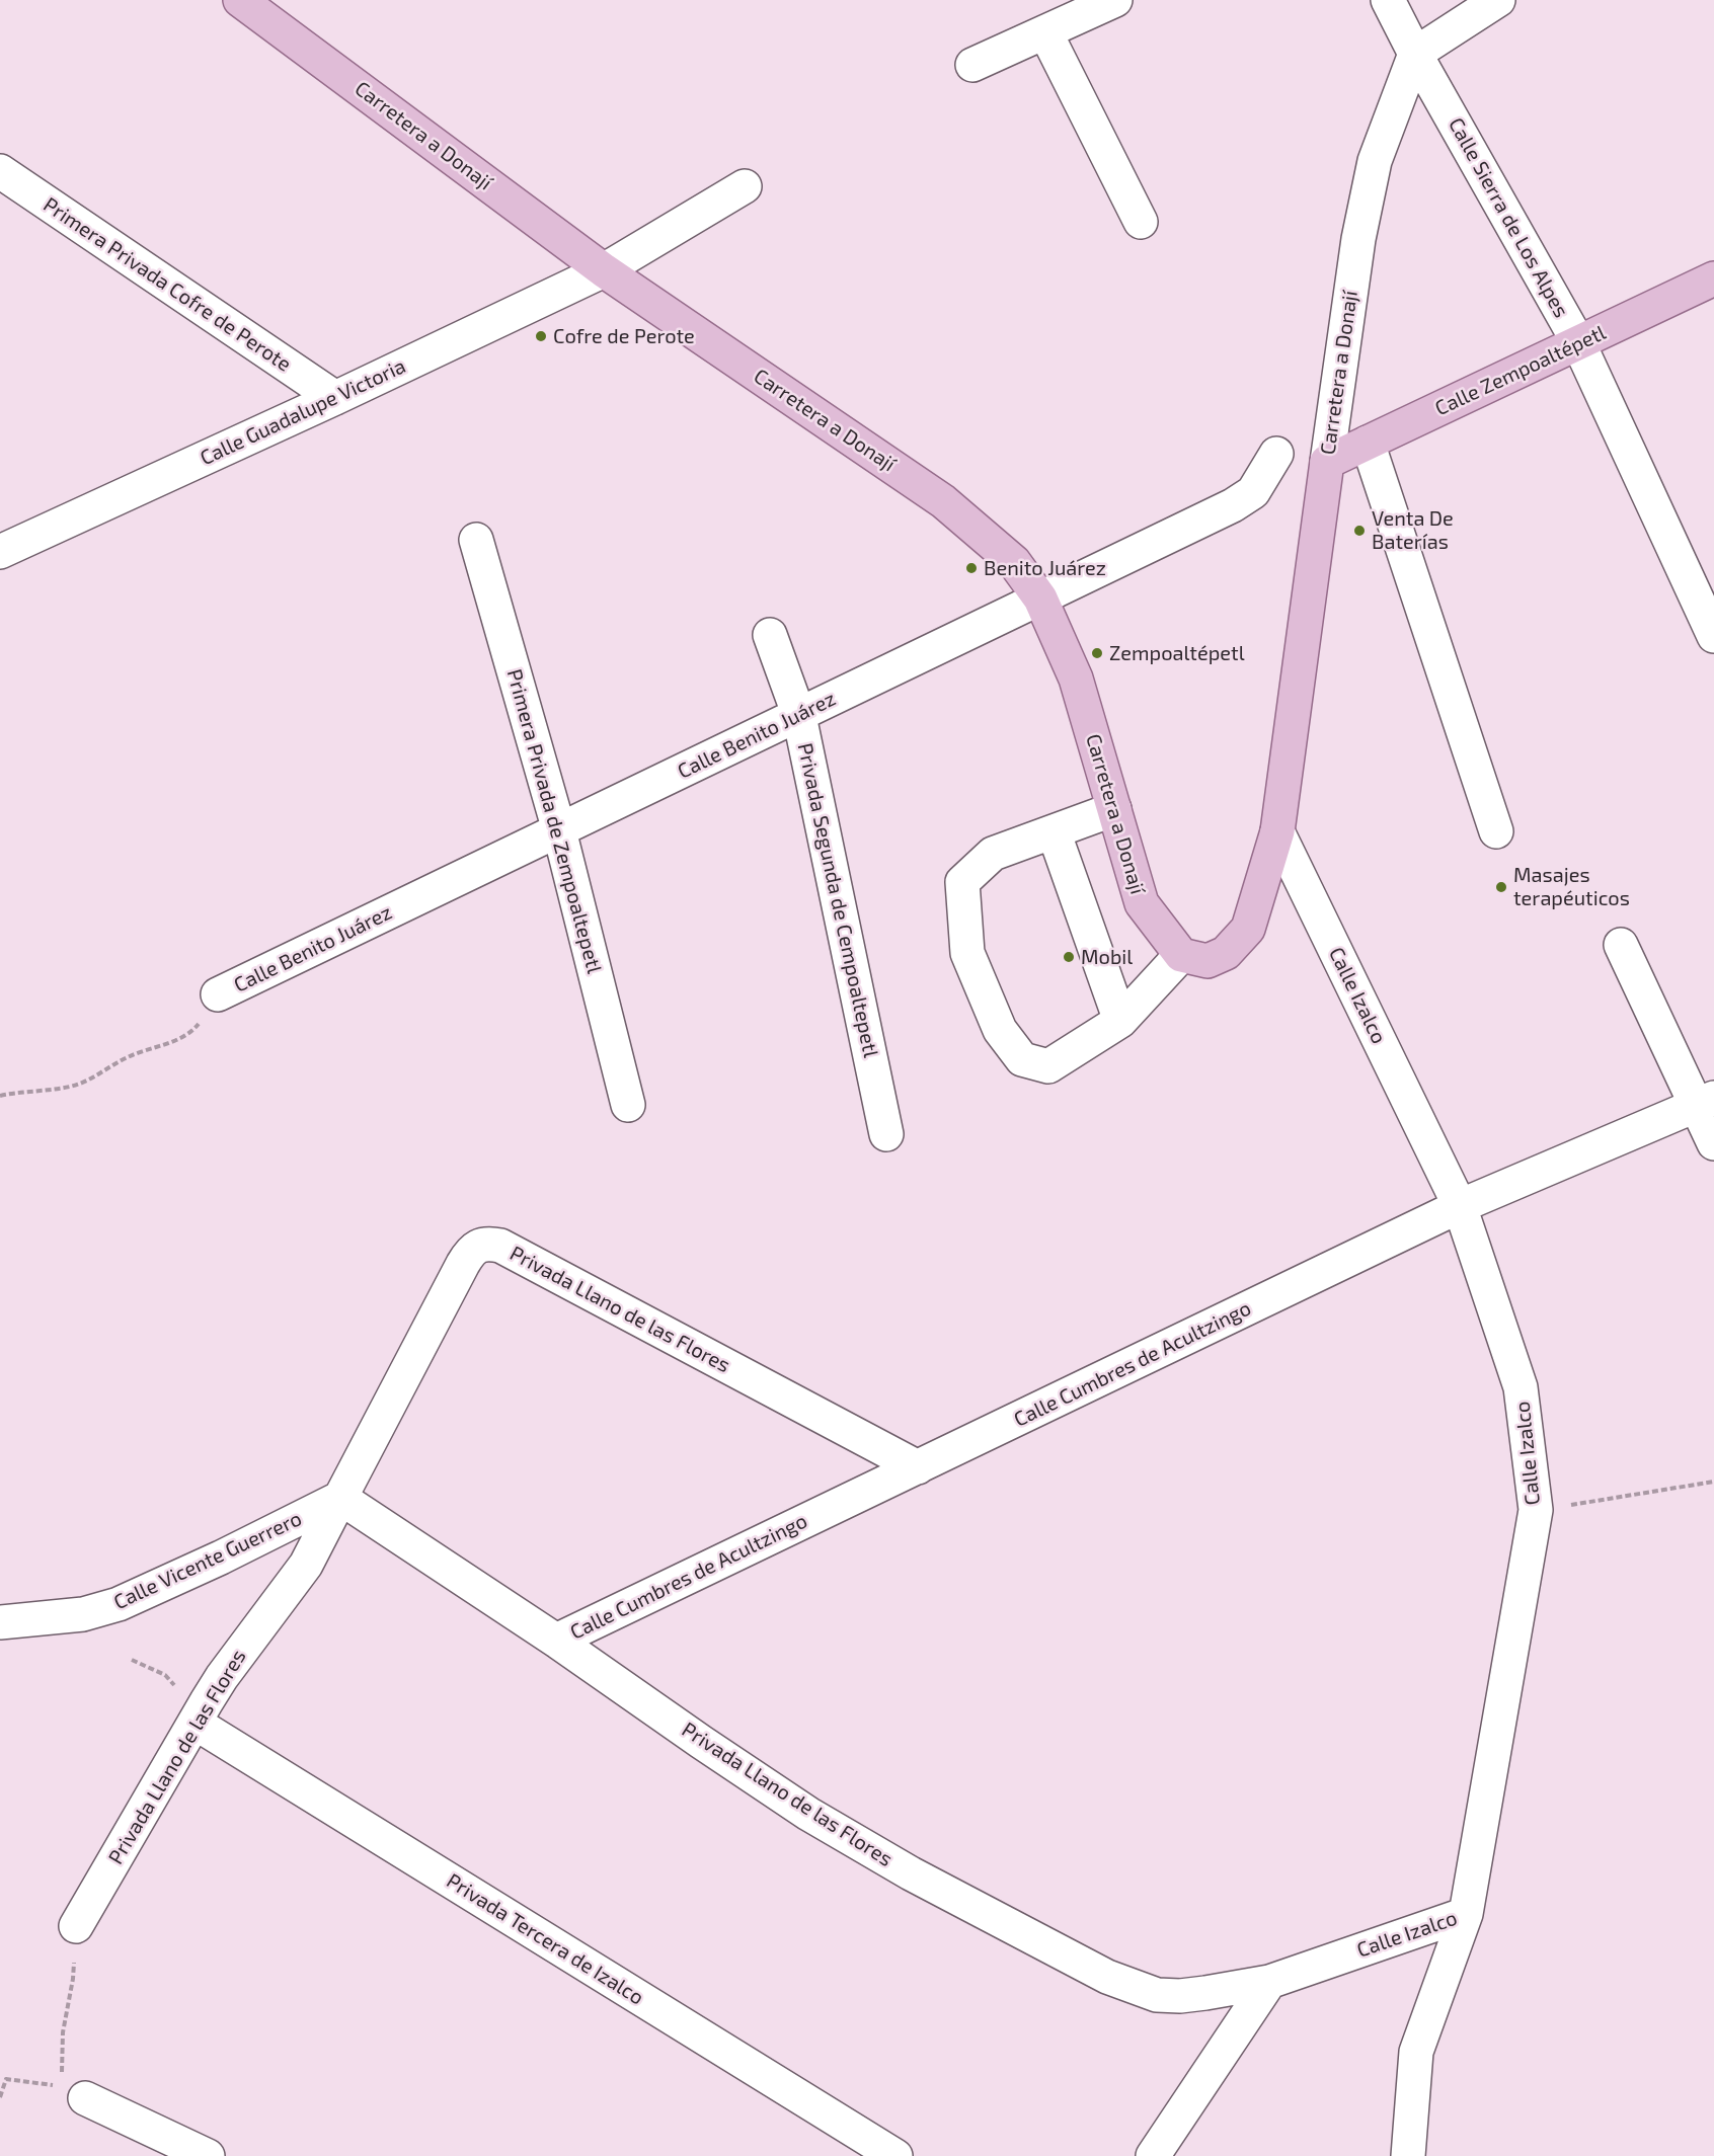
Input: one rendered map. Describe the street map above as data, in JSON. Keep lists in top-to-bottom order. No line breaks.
{"streets":{"main road":["Carretera a Donají","Calle Zempoaltépetl"],"street":["Calle Sierra de Los Alpes","Primera Privada Cofre de Perote","Calle Guadalupe Victoria","Calle Benito Juárez","Primera Privada de Zempoaltepetl","Privada Segunda de Cempoaltepetl","Calle Izalco","Privada Llano de las Flores","Calle Cumbres de Acultzingo","Calle Vicente Guerrero","Privada Tercera de Izalco"]},"crossings":[["Carretera a Donají","Calle Sierra de Los Alpes"],["Carretera a Donají","Calle Zempoaltépetl"],["Carretera a Donají","Calle Guadalupe Victoria"],["Carretera a Donají","Calle Benito Juárez"],["Carretera a Donají","Calle Izalco"],["Calle Sierra de Los Alpes","Calle Zempoaltépetl"],["Primera Privada Cofre de Perote","Calle Guadalupe Victoria"],["Calle Benito Juárez","Primera Privada de Zempoaltepetl"],["Calle Benito Juárez","Privada Segunda de Cempoaltepetl"],["Calle Izalco","Privada Llano de las Flores"],["Calle Izalco","Calle Cumbres de Acultzingo"],["Privada Llano de las Flores","Calle Cumbres de Acultzingo"],["Privada Llano de las Flores","Calle Vicente Guerrero"],["Privada Llano de las Flores","Privada Tercera de Izalco"]],"places":["Cofre de Perote","Venta De Baterías","Benito Juárez","Zempoaltépetl","Masajes terapéuticos","Mobil"]}
